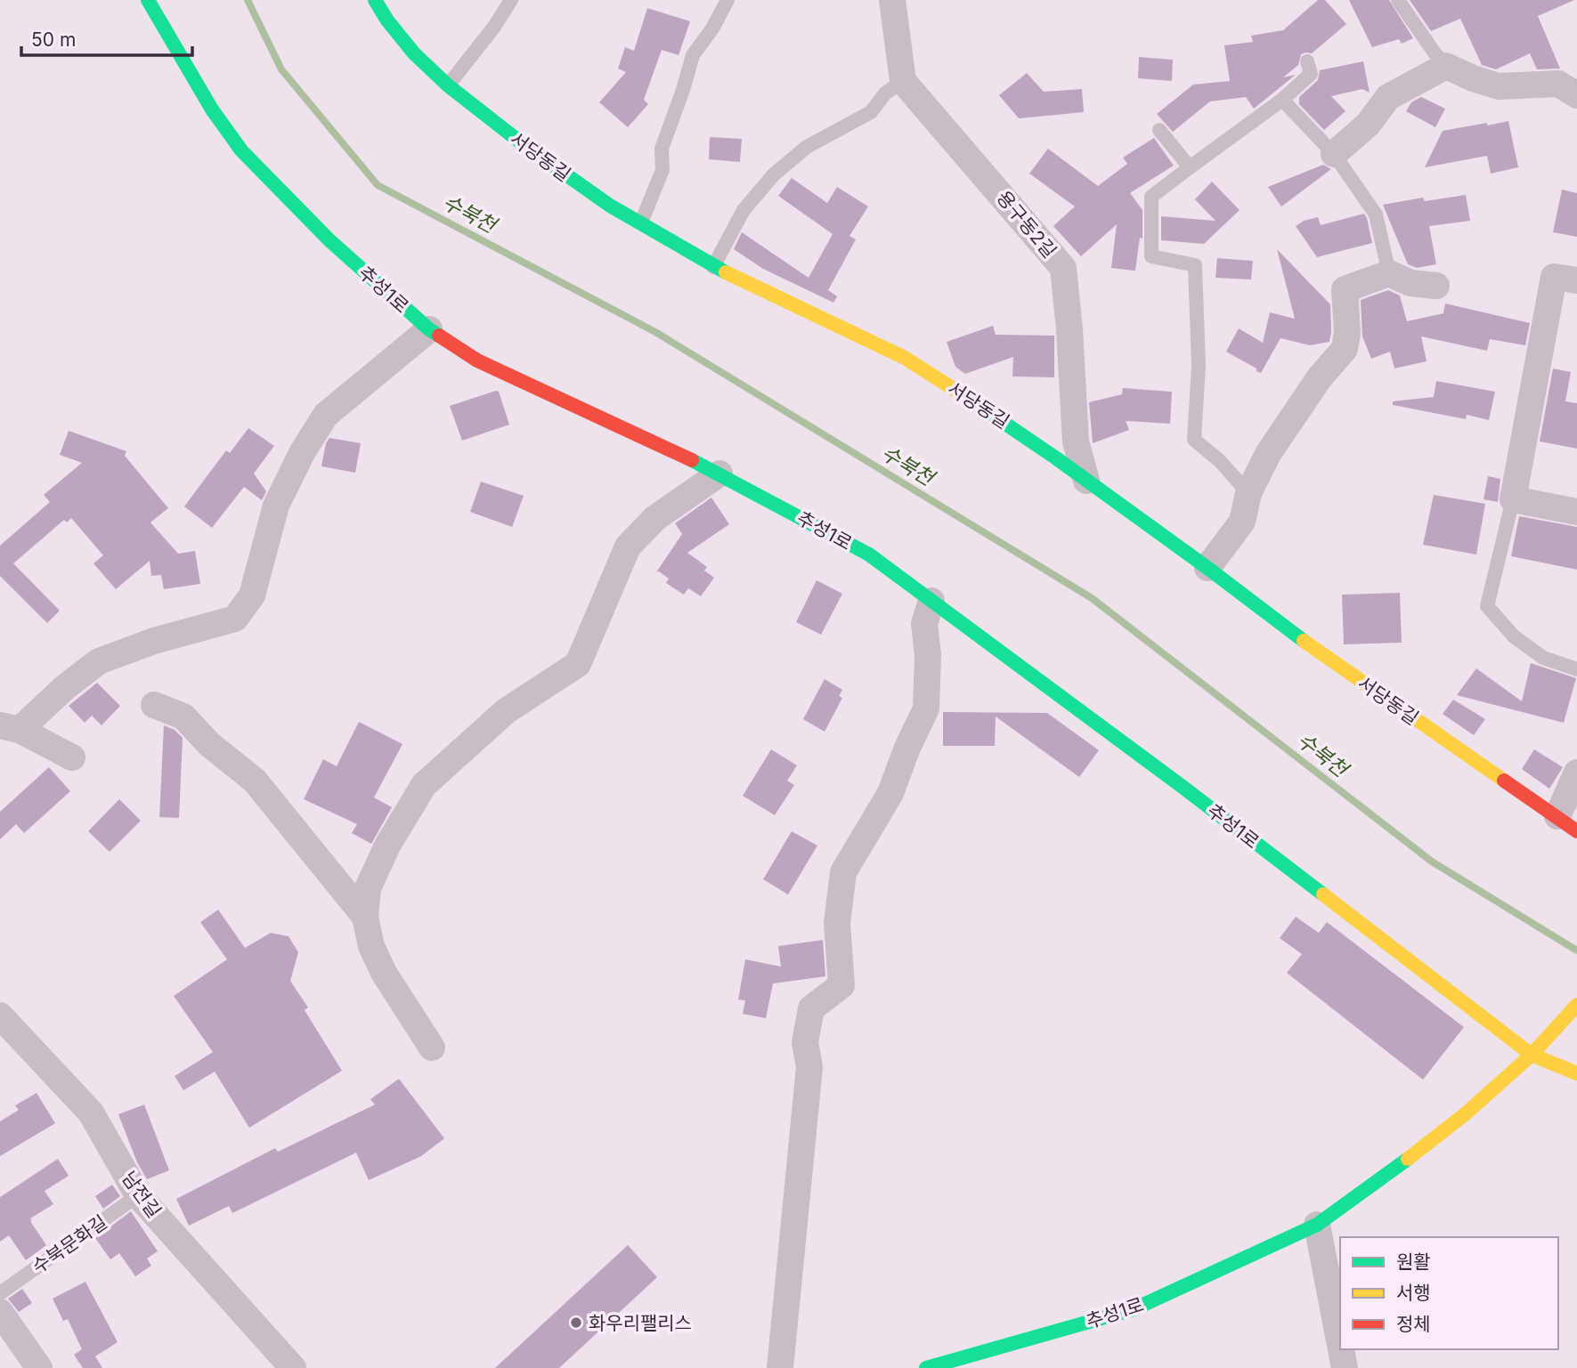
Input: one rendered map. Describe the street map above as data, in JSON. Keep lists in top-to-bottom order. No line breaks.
{"streets":{"street":["서당동길","용구동2길","추성1로","남전길"],"lane":["수북문화길"]},"crossings":[["서당동길","용구동2길"],["남전길","수북문화길"]],"water":["수북천"],"places":["화우리팰리스"],"legend":["원활","서행","정체"],"scale_bar":"50 m"}
